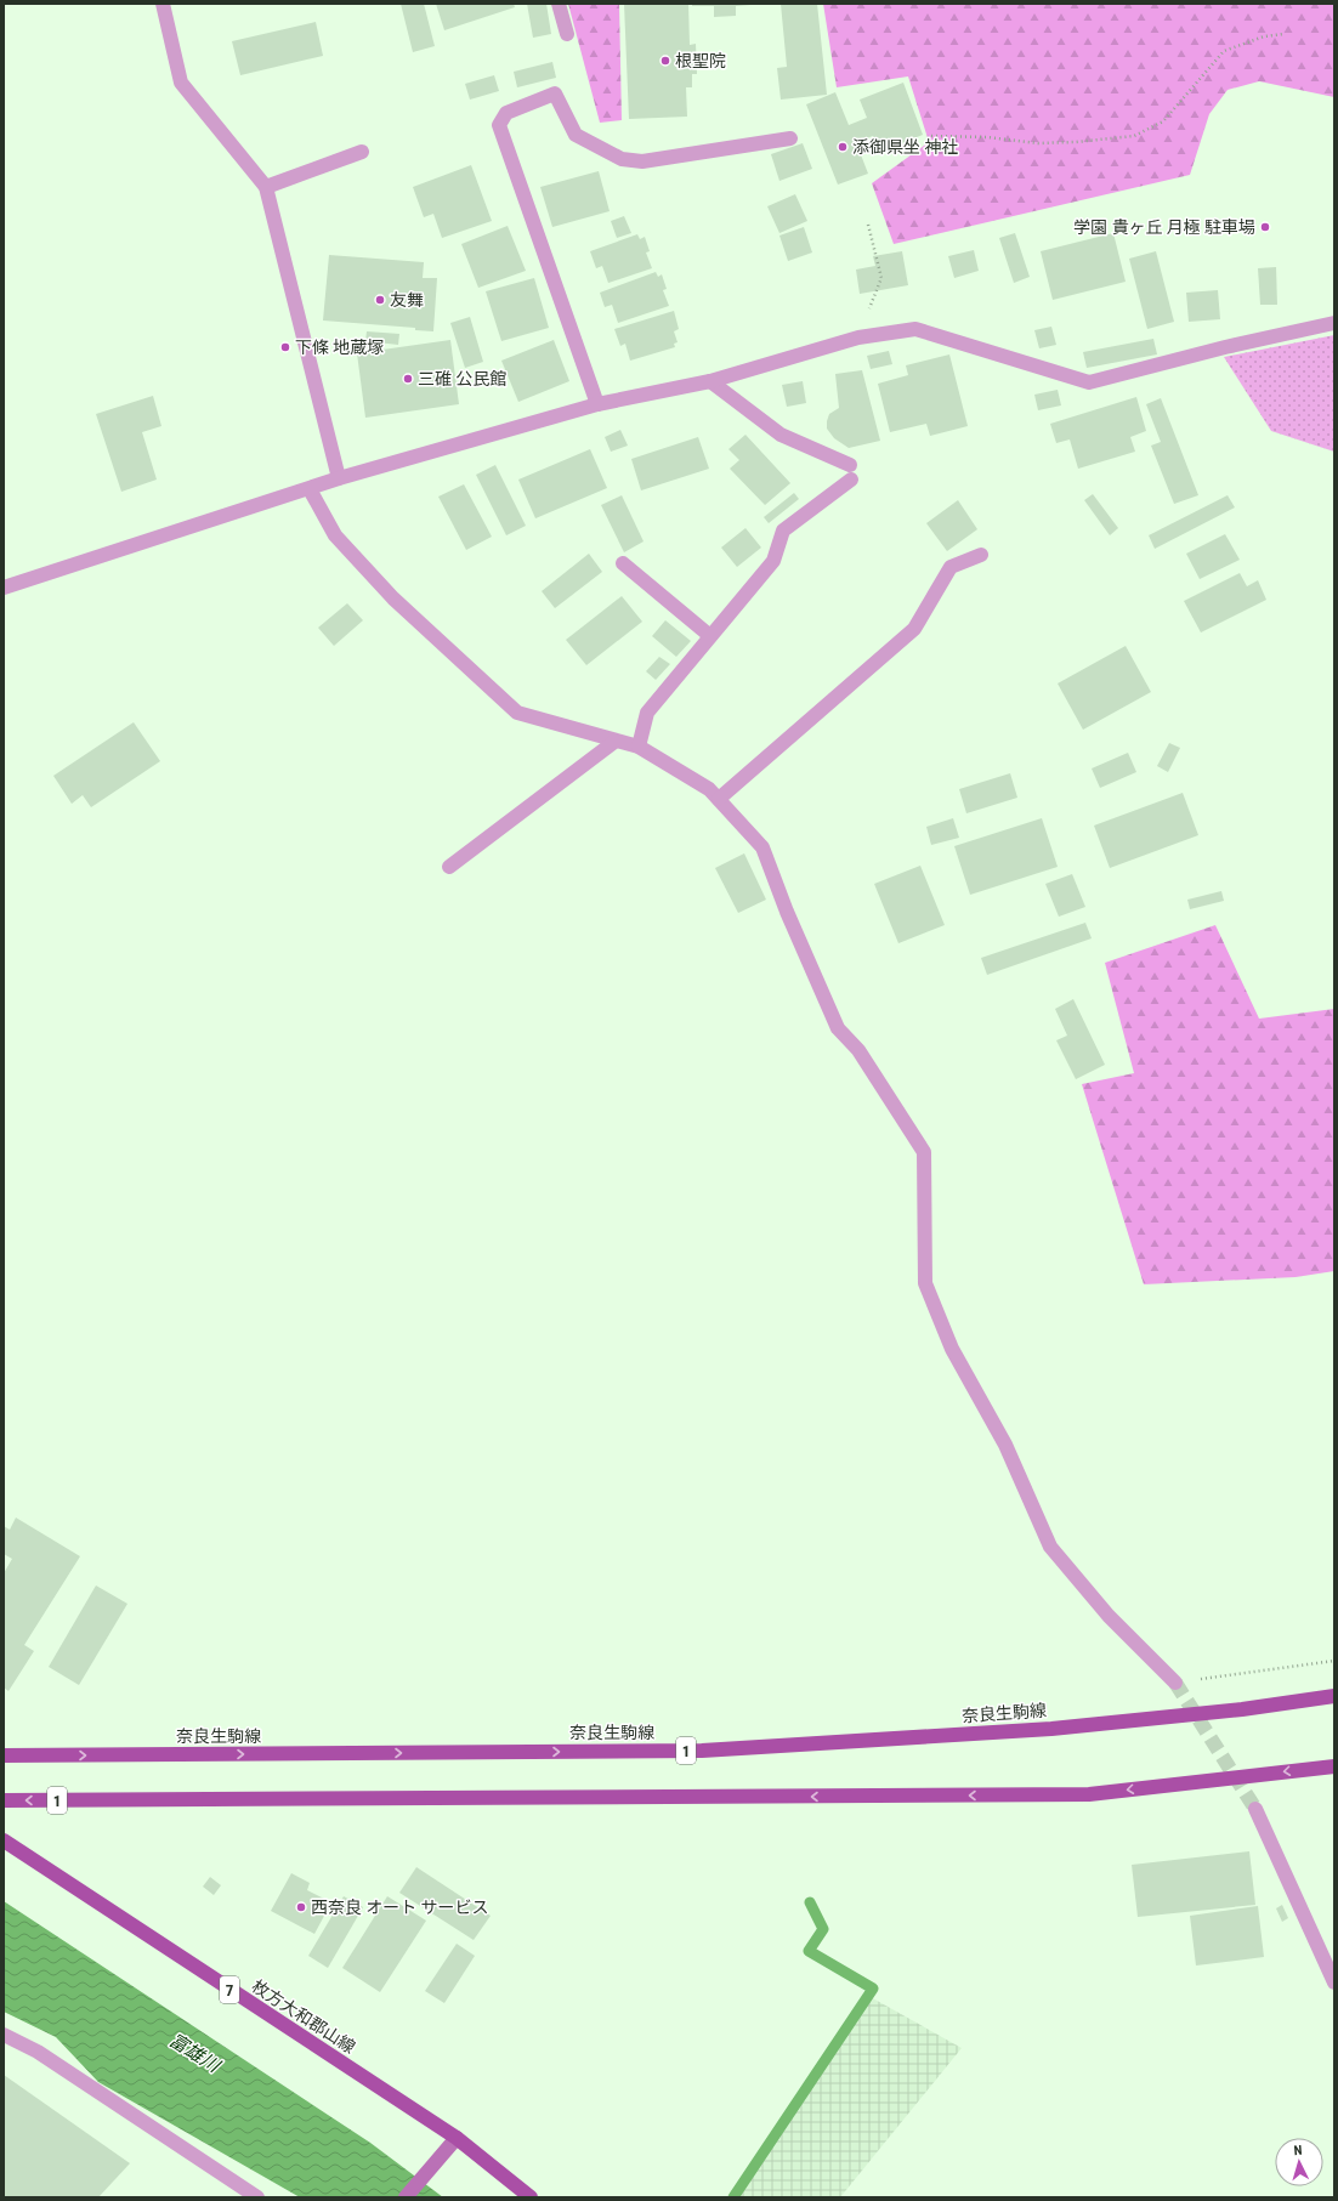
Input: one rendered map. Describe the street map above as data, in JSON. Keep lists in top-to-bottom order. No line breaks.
{"streets":{"main road":["奈良生駒線","1","7","枚方大和郡山線"]},"water":["富雄川"],"places":["根聖院","添御県坐 神社","学園 貴ヶ丘 月極 駐車場","友舞","下條 地蔵塚","三碓 公民館","西奈良 オート サービス"],"north":"top"}
